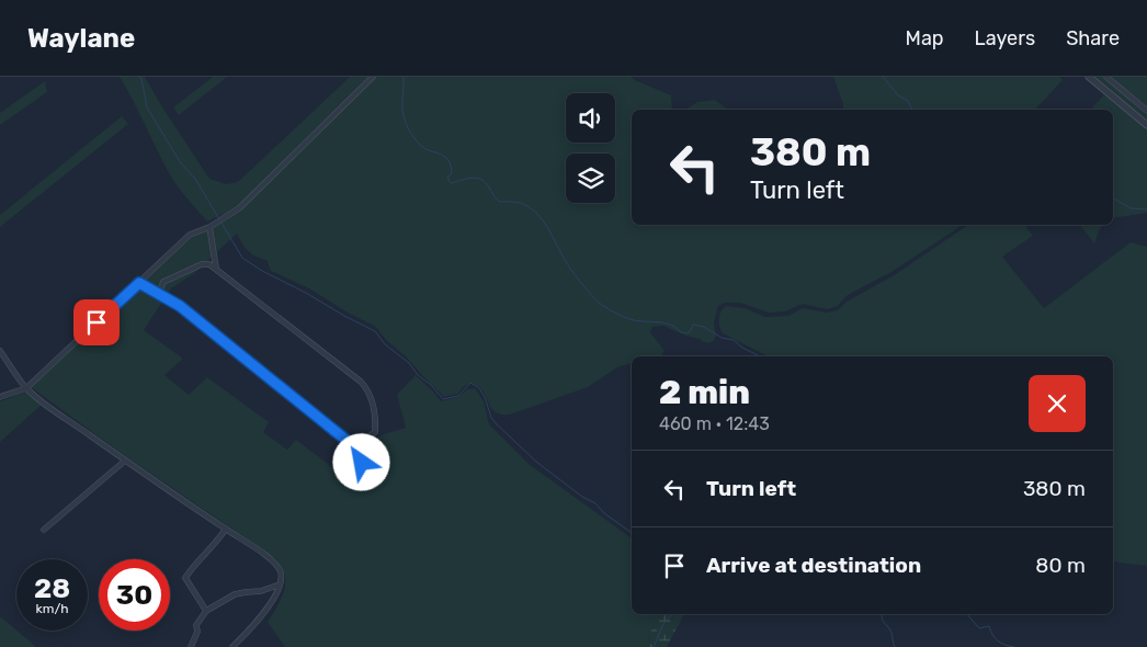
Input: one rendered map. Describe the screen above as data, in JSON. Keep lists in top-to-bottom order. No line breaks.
{"page":{"header":"Waylane","nav":["Map","Layers","Share"],"turn":["380 m","Turn left"],"heading":["2 min","460 m · 12:43"],"list":[{"name":"Turn left","value":"380 m"},{"name":"Arrive at destination","value":"80 m"}],"speed":"28 km/h","limit":"30"}}
